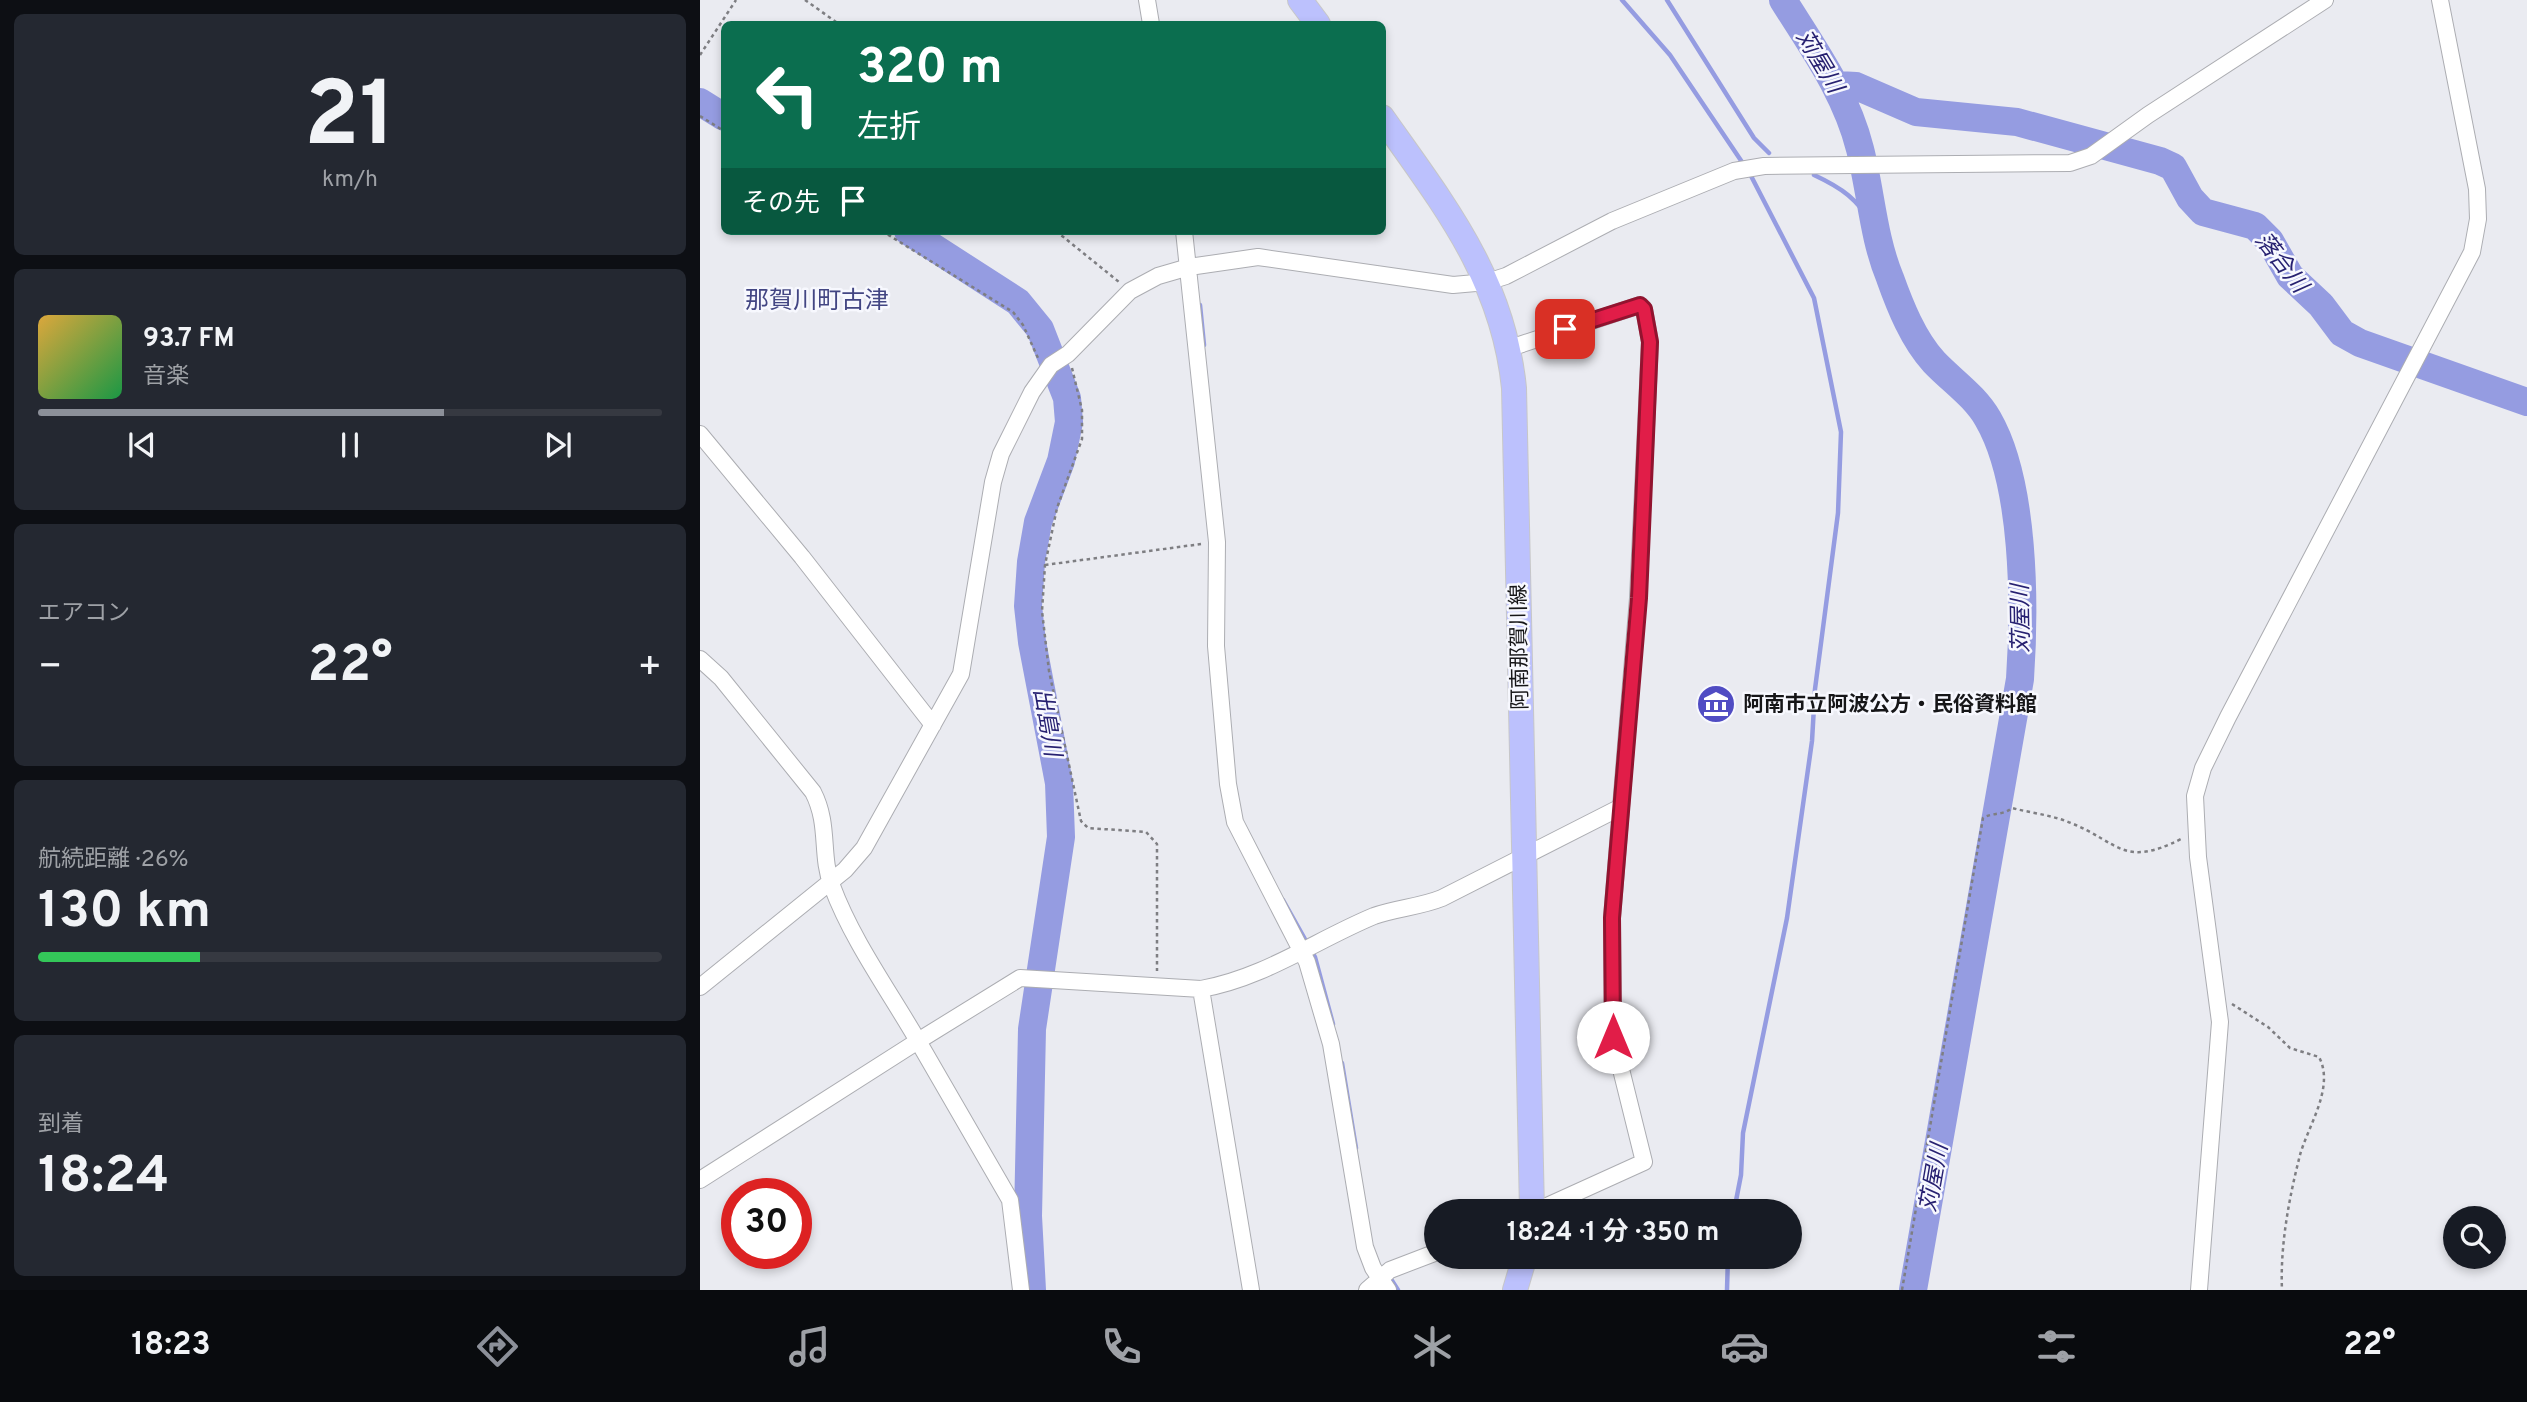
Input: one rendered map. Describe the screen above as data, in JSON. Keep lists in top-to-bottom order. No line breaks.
{"streets":{"main road":["阿南那賀川線"]},"districts":["那賀川町古津"],"water":["苅屋川","落合川","出島川"],"places":{"museum":["阿南市立阿波公方・民俗資料館"]},"page":{"tile":[["21","km/h"],"エアコン",["航続距離 · 26%","130 km"],["到着","18:24"]],"turn":["320 m","左折"],"then":"その先","song":["93.7 FM","音楽"],"heat":["−","22°","+"],"limit":"30","trip":"18:24 · 1 分 · 350 m","tabs":["18:23","22°"]}}
